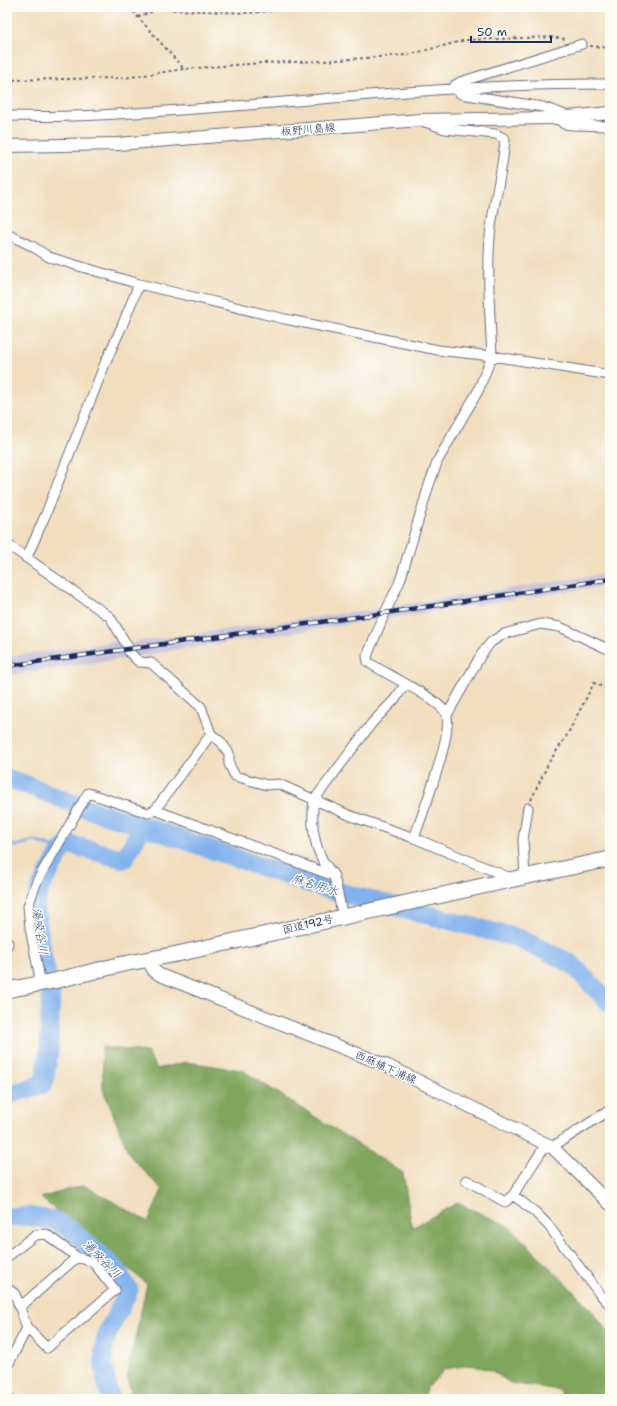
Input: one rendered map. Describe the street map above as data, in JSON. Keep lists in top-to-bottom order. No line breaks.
{"streets":{"highway":["国道192号"],"main road":["板野川島線","西麻植下浦線"]},"crossings":[["国道192号","西麻植下浦線"]],"water":["麻名用水","湯吸谷川"],"scale_bar":"50 m"}
